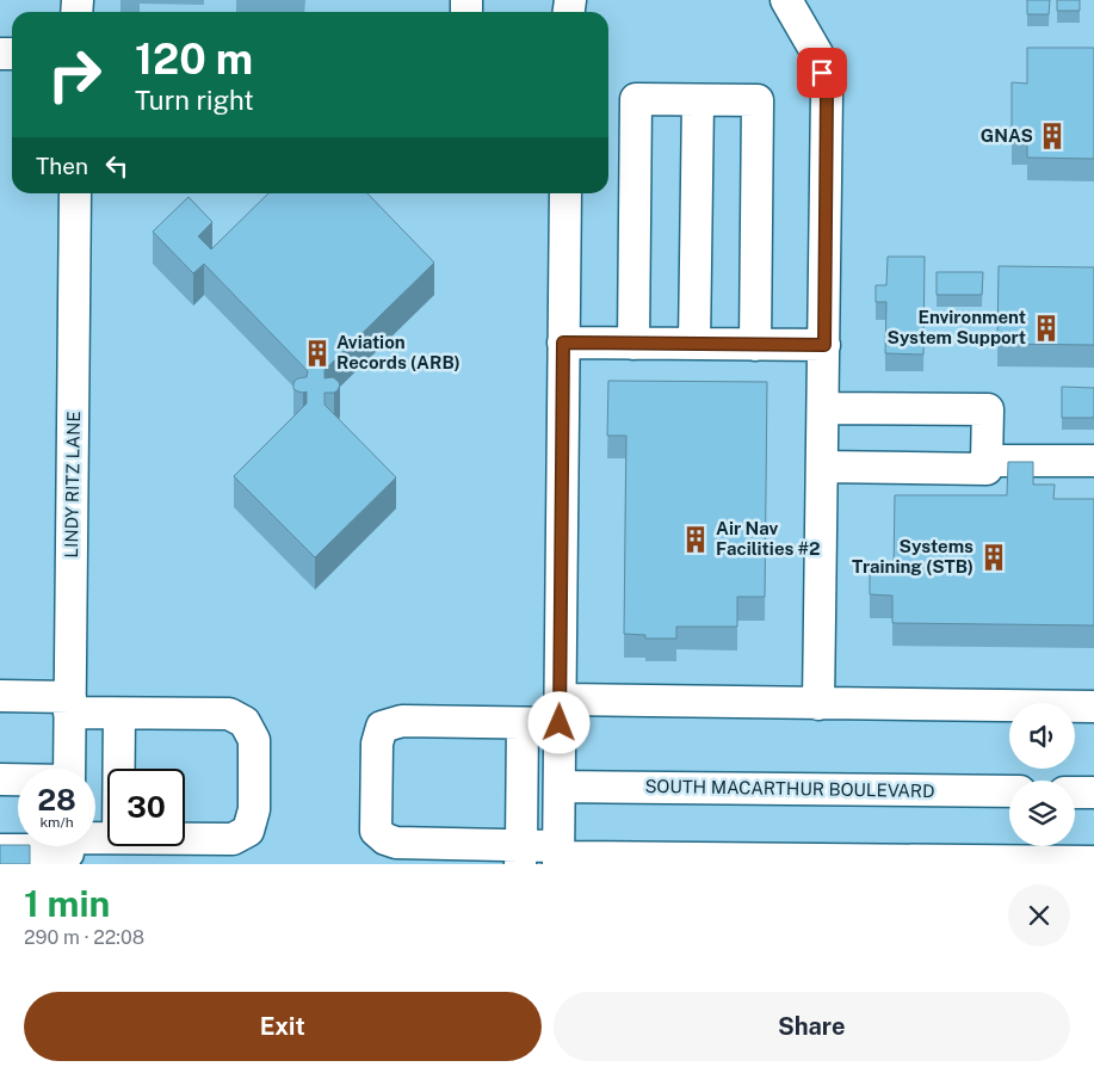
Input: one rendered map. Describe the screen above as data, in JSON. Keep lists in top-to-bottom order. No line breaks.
{"streets":{"street":["LINDY RITZ LANE","SOUTH MACARTHUR BOULEVARD"]},"places":{"building":["GNAS","Environment System Support","Aviation Records (ARB)","Air Nav Facilities #2","Systems Training (STB)"]},"page":{"turn":["120 m","Turn right"],"then":"Then","speed":"28 km/h","limit":"30","heading":["1 min","290 m · 22:08"],"buttons":["Exit","Share"]}}
